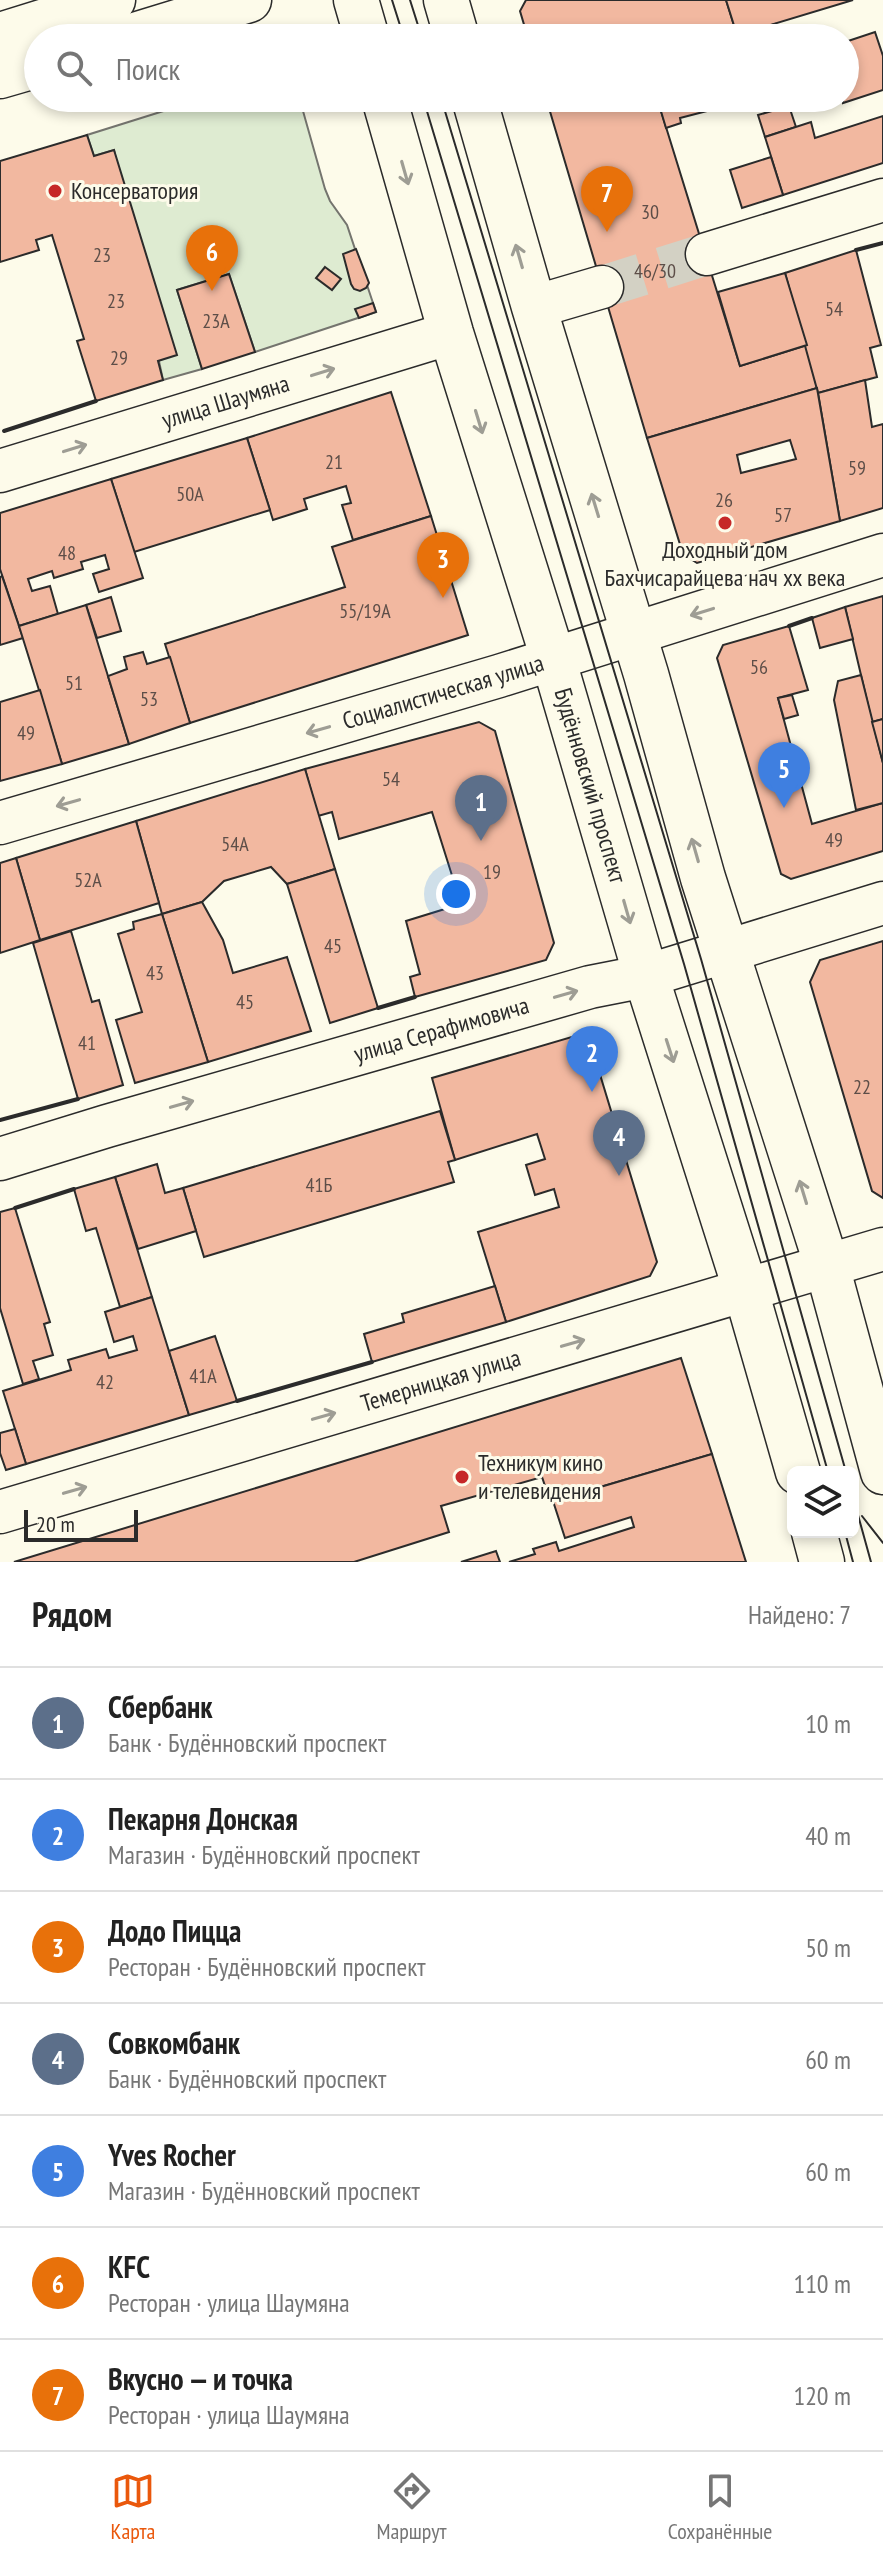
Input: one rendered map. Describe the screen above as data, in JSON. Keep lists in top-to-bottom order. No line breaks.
{"streets":{"main road":["Будённовский проспект"],"street":["улица Шаумяна","Социалистическая улица","улица Серафимовича","Темерницкая улица"]},"crossings":[["улица Шаумяна","Будённовский проспект"],["Социалистическая улица","Будённовский проспект"],["Будённовский проспект","улица Серафимовича"],["Будённовский проспект","Темерницкая улица"]],"one_way":["улица Шаумяна","Социалистическая улица","улица Серафимовича","Темерницкая улица"],"places":["Консерватория","Доходный дом Бахчисарайцева нач xx века","Техникум кино и телевидения"],"house_numbers":["30","23","46/30","23","54","23А","29","21","59","50А","26","57","48","55/19А","56","51","53","49","54","49","54А","19","52А","45","43","45","41","22","41Б","41А","42"],"scale_bar":"20 m","page":{"search":"Поиск","pins":["7","6","3","5","1","2","4"],"scale":"20 m","heading":["Рядом","Найдено: 7"],"list":[{"mark":"1","name":"Сбербанк","note":"Банк · Будённовский проспект","value":"10 m"},{"mark":"2","name":"Пекарня Донская","note":"Магазин · Будённовский проспект","value":"40 m"},{"mark":"3","name":"Додо Пицца","note":"Ресторан · Будённовский проспект","value":"50 m"},{"mark":"4","name":"Совкомбанк","note":"Банк · Будённовский проспект","value":"60 m"},{"mark":"5","name":"Yves Rocher","note":"Магазин · Будённовский проспект","value":"60 m"},{"mark":"6","name":"KFC","note":"Ресторан · улица Шаумяна","value":"110 m"},{"mark":"7","name":"Вкусно — и точка","note":"Ресторан · улица Шаумяна","value":"120 m"}],"nav":["Карта","Маршрут","Сохранённые"]}}
